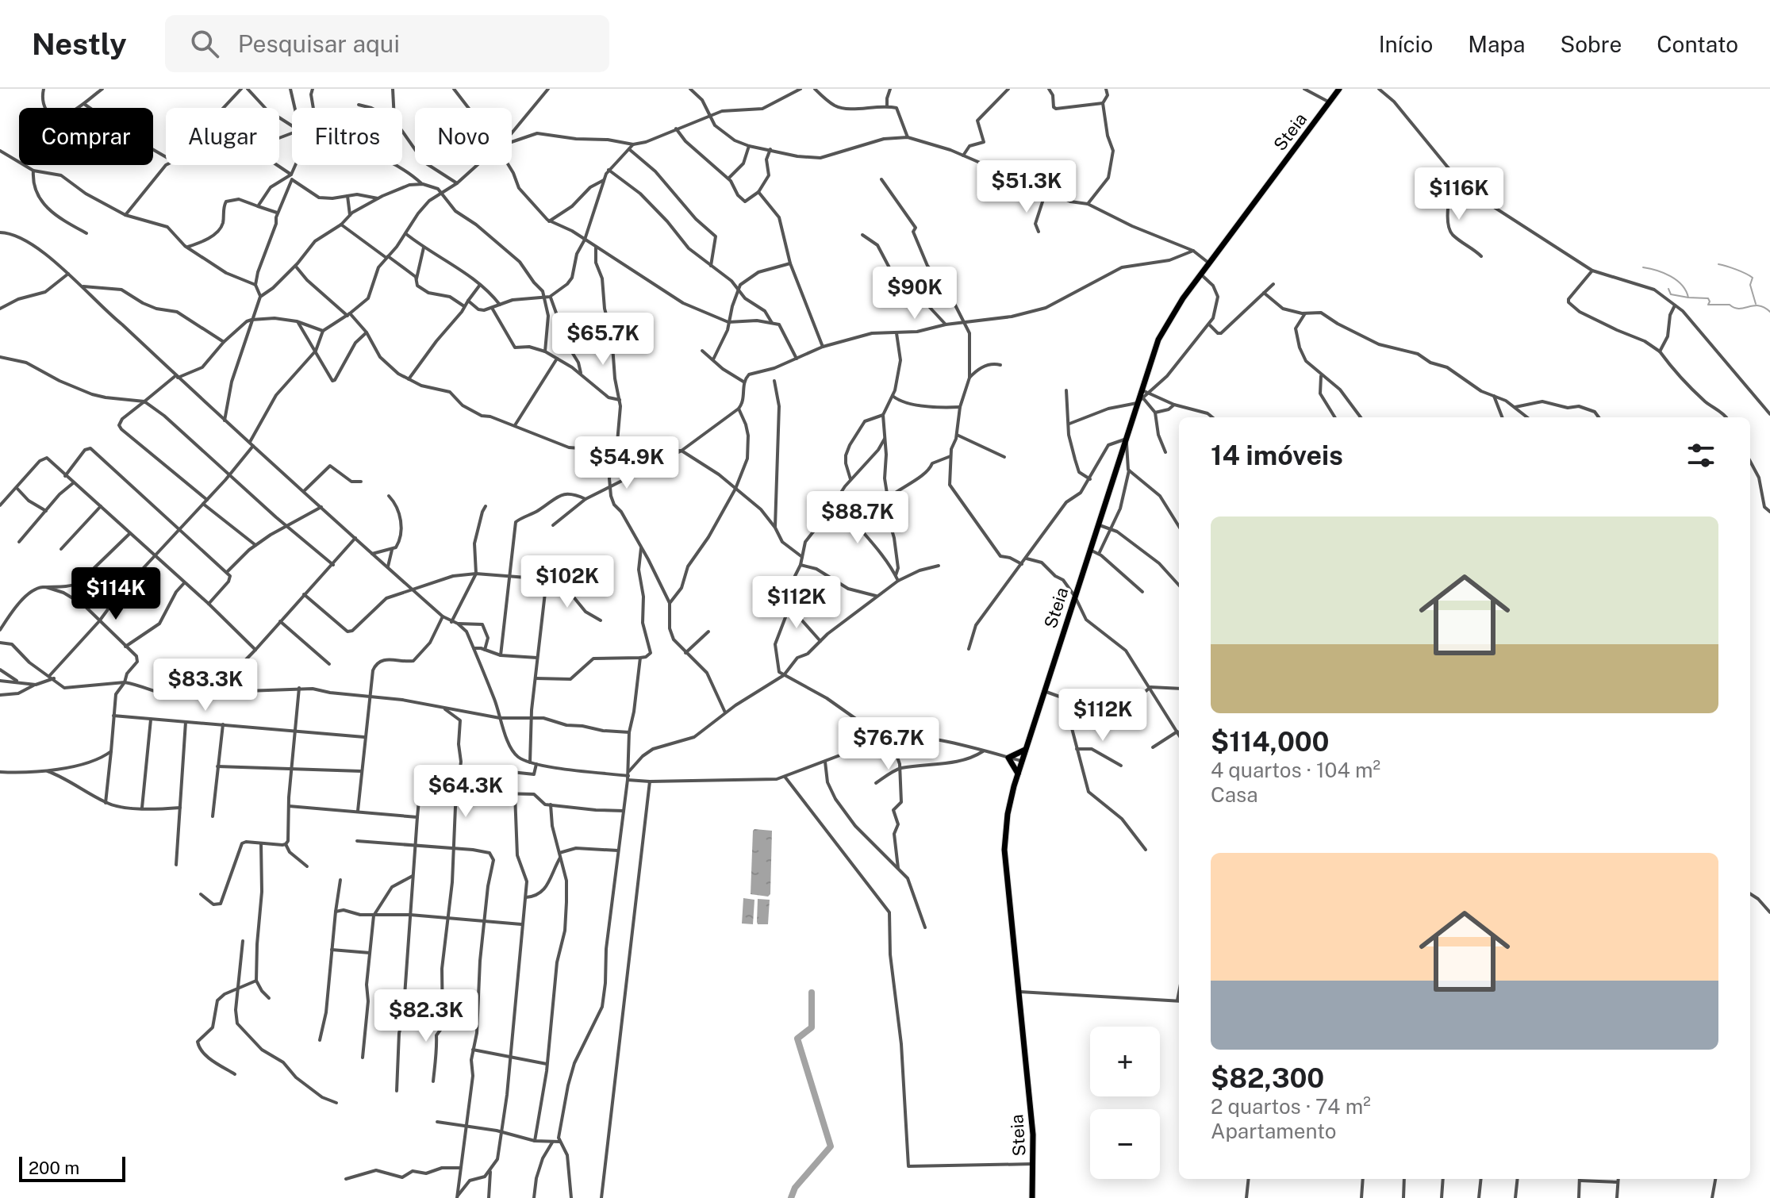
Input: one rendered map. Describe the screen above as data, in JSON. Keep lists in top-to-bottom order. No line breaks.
{"streets":{"main road":["Steia"]},"scale_bar":"200 m","page":{"header":"Nestly","search":"Pesquisar aqui","nav":["Início","Mapa","Sobre","Contato"],"chip":["Comprar","Alugar","Filtros","Novo"],"price":["$51.3K","$116K","$90K","$65.7K","$54.9K","$88.7K","$102K","$114K","$112K","$83.3K","$112K","$76.7K","$64.3K","$82.3K"],"heading":"14 imóveis","list":[{"name":"$114,000","note":"4 quartos · 104 m² · Casa"},{"name":"$82,300","note":"2 quartos · 74 m² · Apartamento"}],"map_buttons":["+","−"],"scale":"200 m"}}
